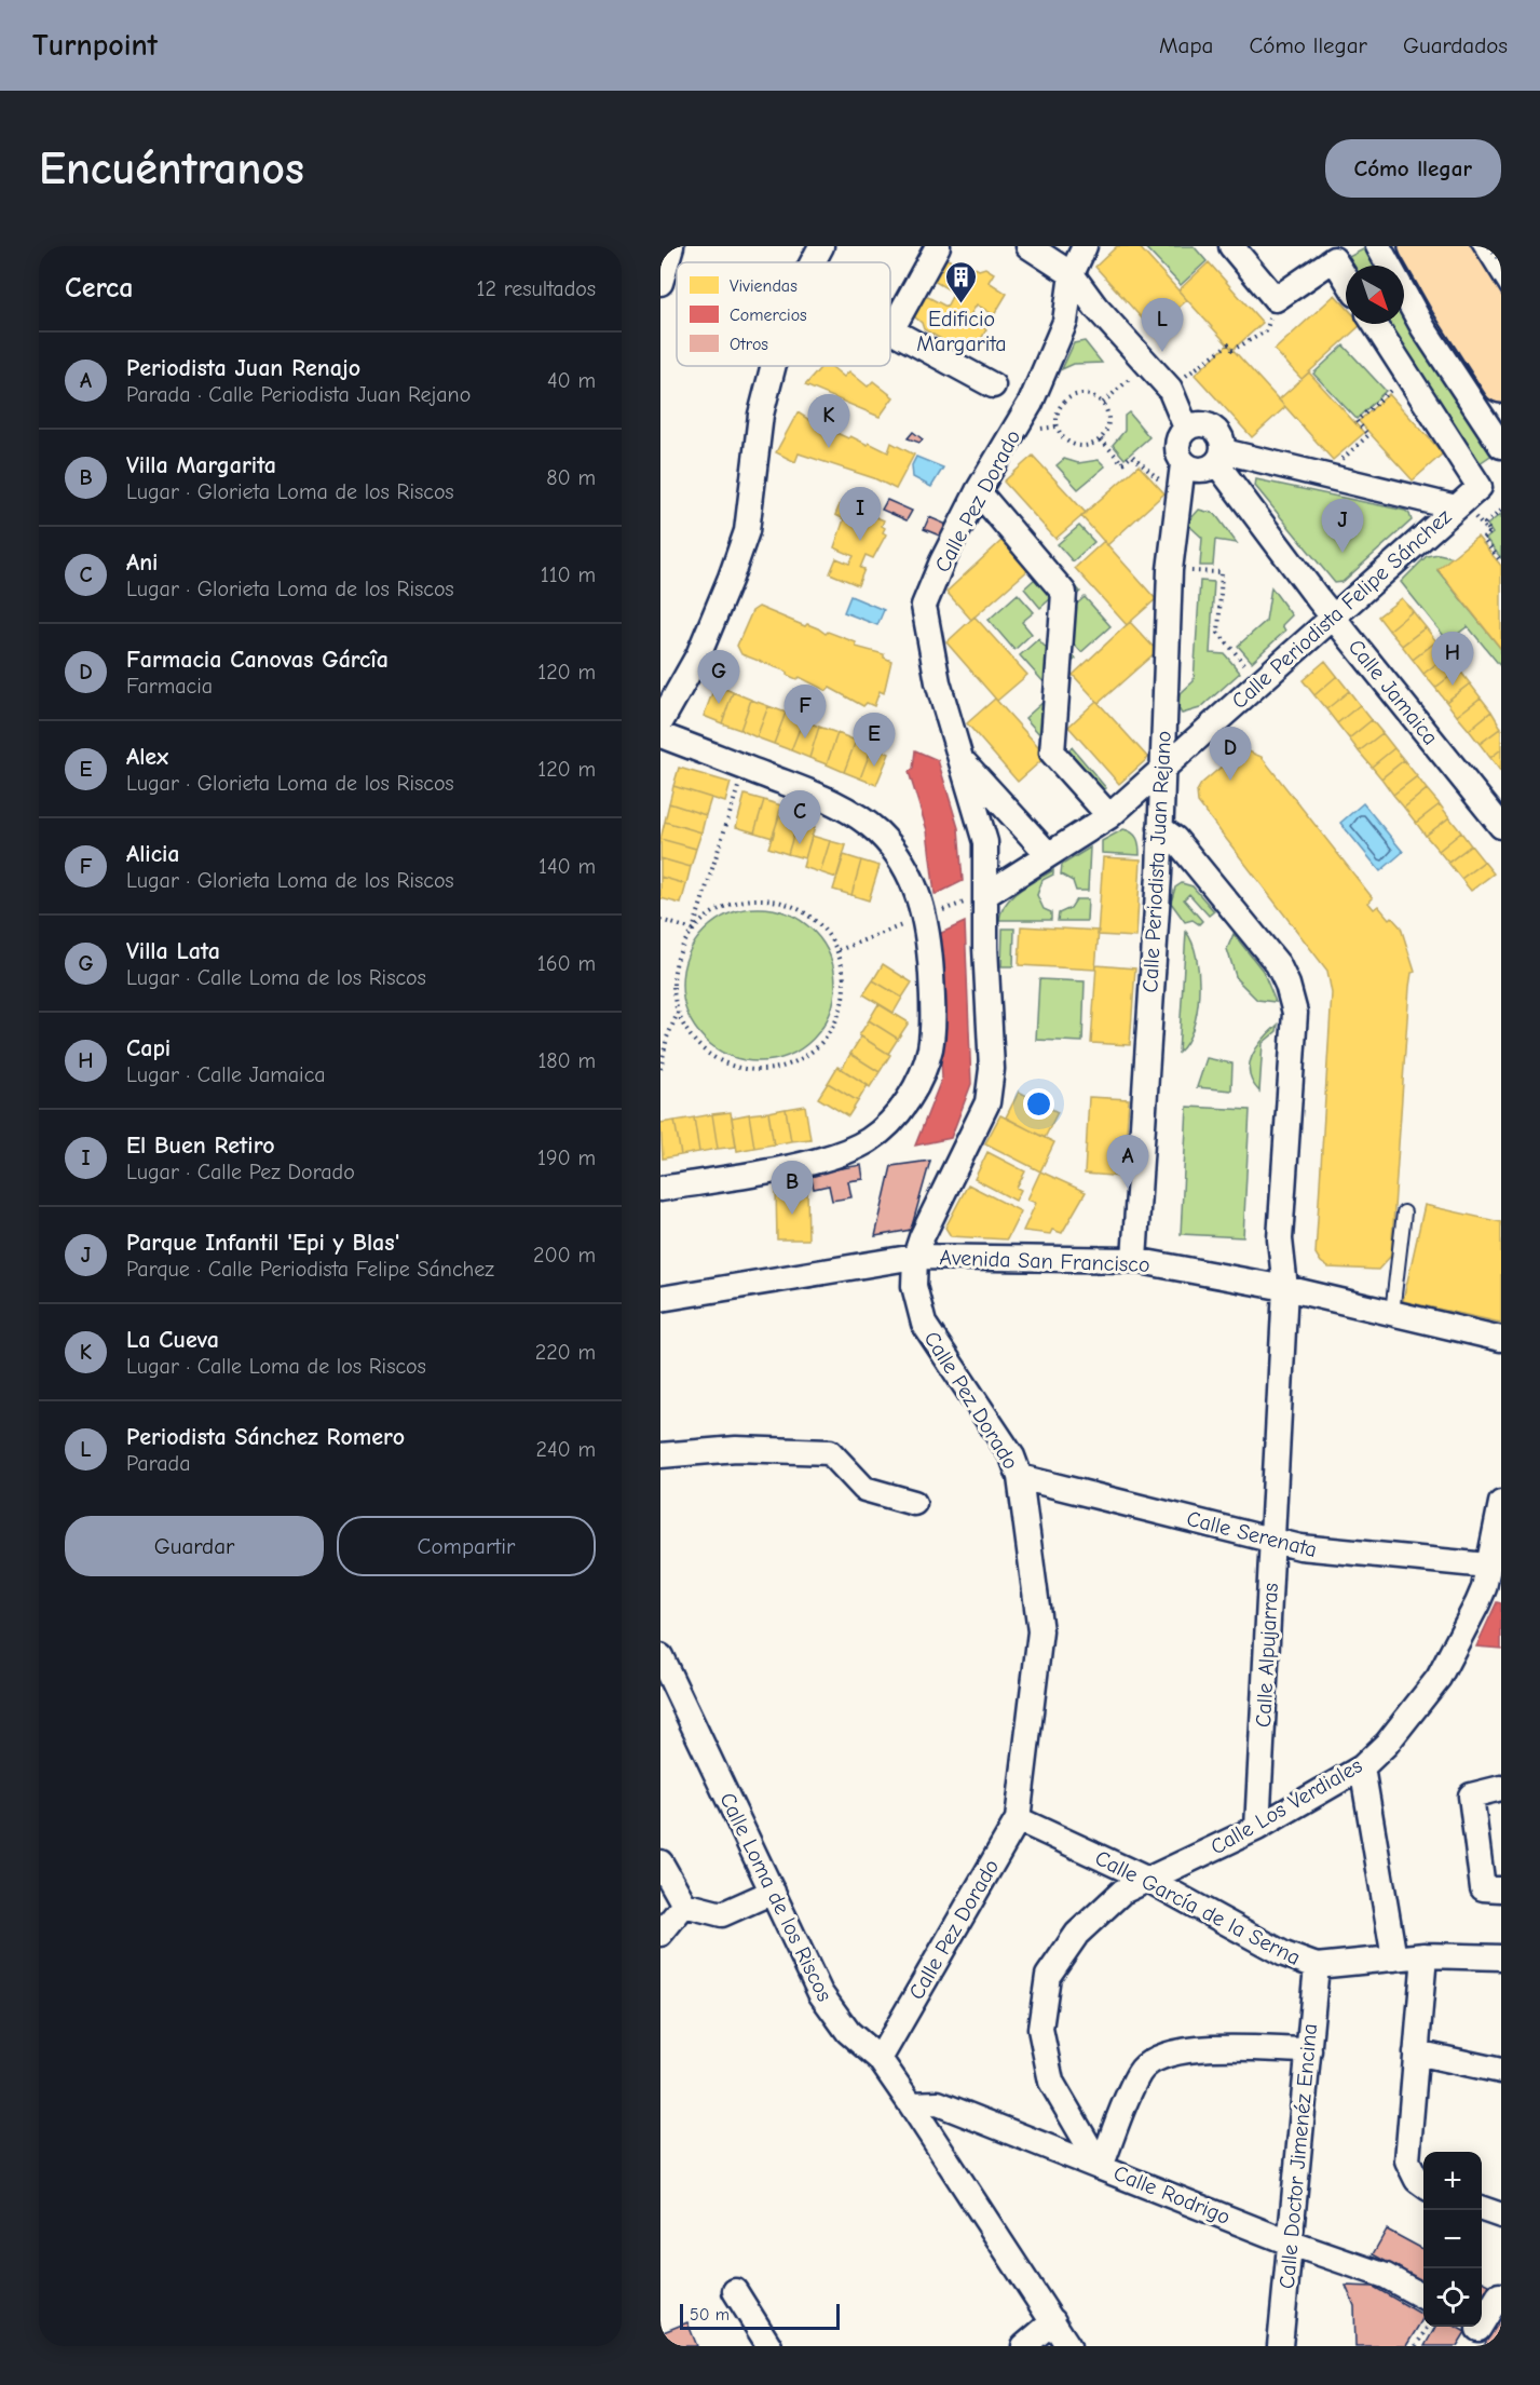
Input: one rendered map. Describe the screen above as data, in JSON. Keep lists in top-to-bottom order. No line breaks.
{"streets":{"street":["Calle Pez Dorado","Calle Periodista Felipe Sánchez","Calle Jamaica","Calle Periodista Juan Rejano","Avenida San Francisco","Calle Serenata","Calle Alpujarras","Calle Los Verdiales","Calle Loma de los Riscos","Calle García de la Serna","Calle Doctor Jimenéz Encina","Calle Rodrigo"]},"crossings":[["Calle Pez Dorado","Calle Periodista Felipe Sánchez"],["Calle Pez Dorado","Avenida San Francisco"],["Calle Pez Dorado","Calle Serenata"],["Calle Pez Dorado","Calle Loma de los Riscos"],["Calle Pez Dorado","Calle García de la Serna"],["Calle Periodista Felipe Sánchez","Calle Jamaica"],["Calle Periodista Felipe Sánchez","Calle Periodista Juan Rejano"],["Calle Jamaica","Calle Periodista Juan Rejano"],["Calle Periodista Juan Rejano","Avenida San Francisco"],["Calle Periodista Juan Rejano","Calle Alpujarras"],["Avenida San Francisco","Calle Alpujarras"],["Calle Serenata","Calle Alpujarras"],["Calle Serenata","Calle Los Verdiales"],["Calle Alpujarras","Calle Los Verdiales"],["Calle Los Verdiales","Calle García de la Serna"],["Calle Los Verdiales","Calle Rodrigo"],["Calle Loma de los Riscos","Calle Rodrigo"],["Calle García de la Serna","Calle Doctor Jimenéz Encina"],["Calle Doctor Jimenéz Encina","Calle Rodrigo"]],"places":{"building":["Edificio Margarita"]},"legend":["Viviendas","Comercios","Otros"],"scale_bar":"50 m","north":"bottom right","page":{"header":"Turnpoint","nav":["Mapa","Cómo llegar","Guardados"],"buttons":["Cómo llegar",["Guardar","Compartir"]],"title":"Encuéntranos","heading":["Cerca","12 resultados"],"pins":["L","K","I","J","H","G","F","E","D","C","A","B"],"list":[{"mark":"A","name":"Periodista Juan Renajo","note":"Parada · Calle Periodista Juan Rejano","value":"40 m"},{"mark":"B","name":"Villa Margarita","note":"Lugar · Glorieta Loma de los Riscos","value":"80 m"},{"mark":"C","name":"Ani","note":"Lugar · Glorieta Loma de los Riscos","value":"110 m"},{"mark":"D","name":"Farmacia Canovas Gárcîa","note":"Farmacia","value":"120 m"},{"mark":"E","name":"Alex","note":"Lugar · Glorieta Loma de los Riscos","value":"120 m"},{"mark":"F","name":"Alicia","note":"Lugar · Glorieta Loma de los Riscos","value":"140 m"},{"mark":"G","name":"Villa Lata","note":"Lugar · Calle Loma de los Riscos","value":"160 m"},{"mark":"H","name":"Capi","note":"Lugar · Calle Jamaica","value":"180 m"},{"mark":"I","name":"El Buen Retiro","note":"Lugar · Calle Pez Dorado","value":"190 m"},{"mark":"J","name":"Parque Infantil 'Epi y Blas'","note":"Parque · Calle Periodista Felipe Sánchez","value":"200 m"},{"mark":"K","name":"La Cueva","note":"Lugar · Calle Loma de los Riscos","value":"220 m"},{"mark":"L","name":"Periodista Sánchez Romero","note":"Parada","value":"240 m"}],"map_buttons":["+","−"],"scale":"50 m"}}
